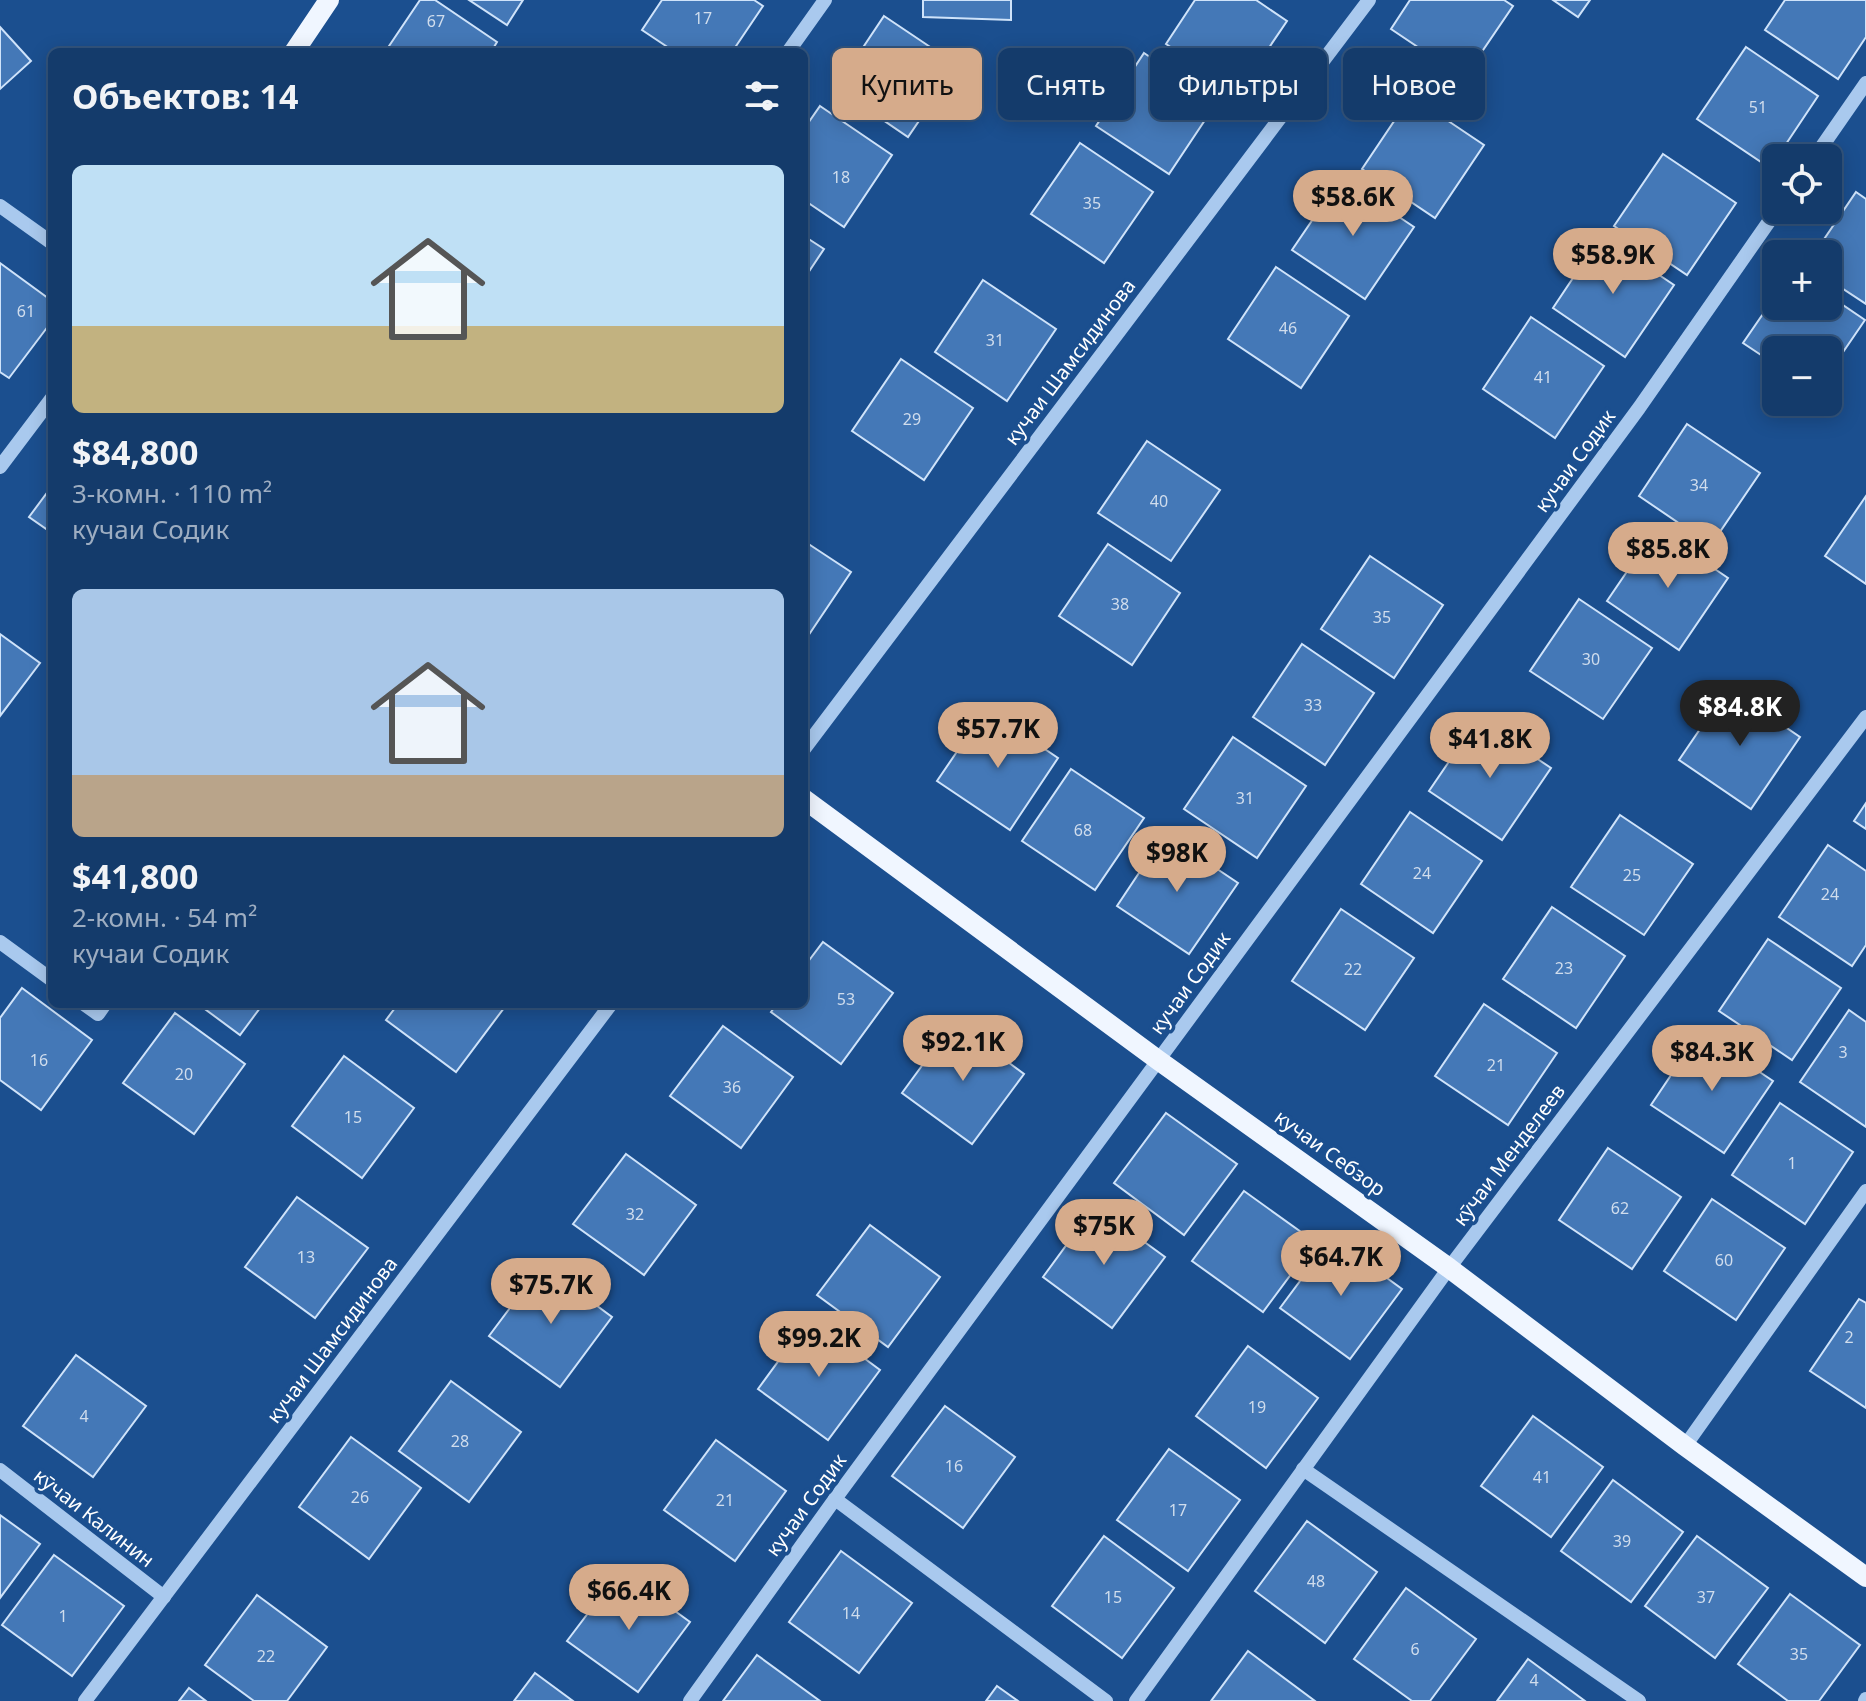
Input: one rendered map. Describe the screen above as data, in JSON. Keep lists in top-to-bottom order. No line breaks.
{"streets":{"main road":["кучаи Себзор"],"street":["кучаи Шамсидинова","кучаи Содик","кӯчаи Менделеев","кӯчаи Калинин"]},"crossings":[["кучаи Шамсидинова","кӯчаи Калинин"],["кучаи Содик","кучаи Себзор"],["кучаи Себзор","кӯчаи Менделеев"]],"house_numbers":["17","67","51","18","35","61","46","31","41","29","34","40","38","35","30","33","31","68","24","25","24","23","22","53","3","16","21","20","36","15","1","62","32","13","60","2","19","4","28","16","41","26","21","17","39","48","15","37","14","1","6","35","22","4"],"page":{"chip":["Купить","Снять","Фильтры","Новое"],"heading":"Объектов: 14","map_buttons":["+","−"],"list":[{"name":"$84,800","note":"3-комн. · 110 m² · кучаи Содик"},{"name":"$41,800","note":"2-комн. · 54 m² · кучаи Содик"}],"price":["$58.6K","$58.9K","$85.8K","$84.8K","$57.7K","$41.8K","$98K","$92.1K","$84.3K","$75K","$64.7K","$75.7K","$99.2K","$66.4K"]}}
